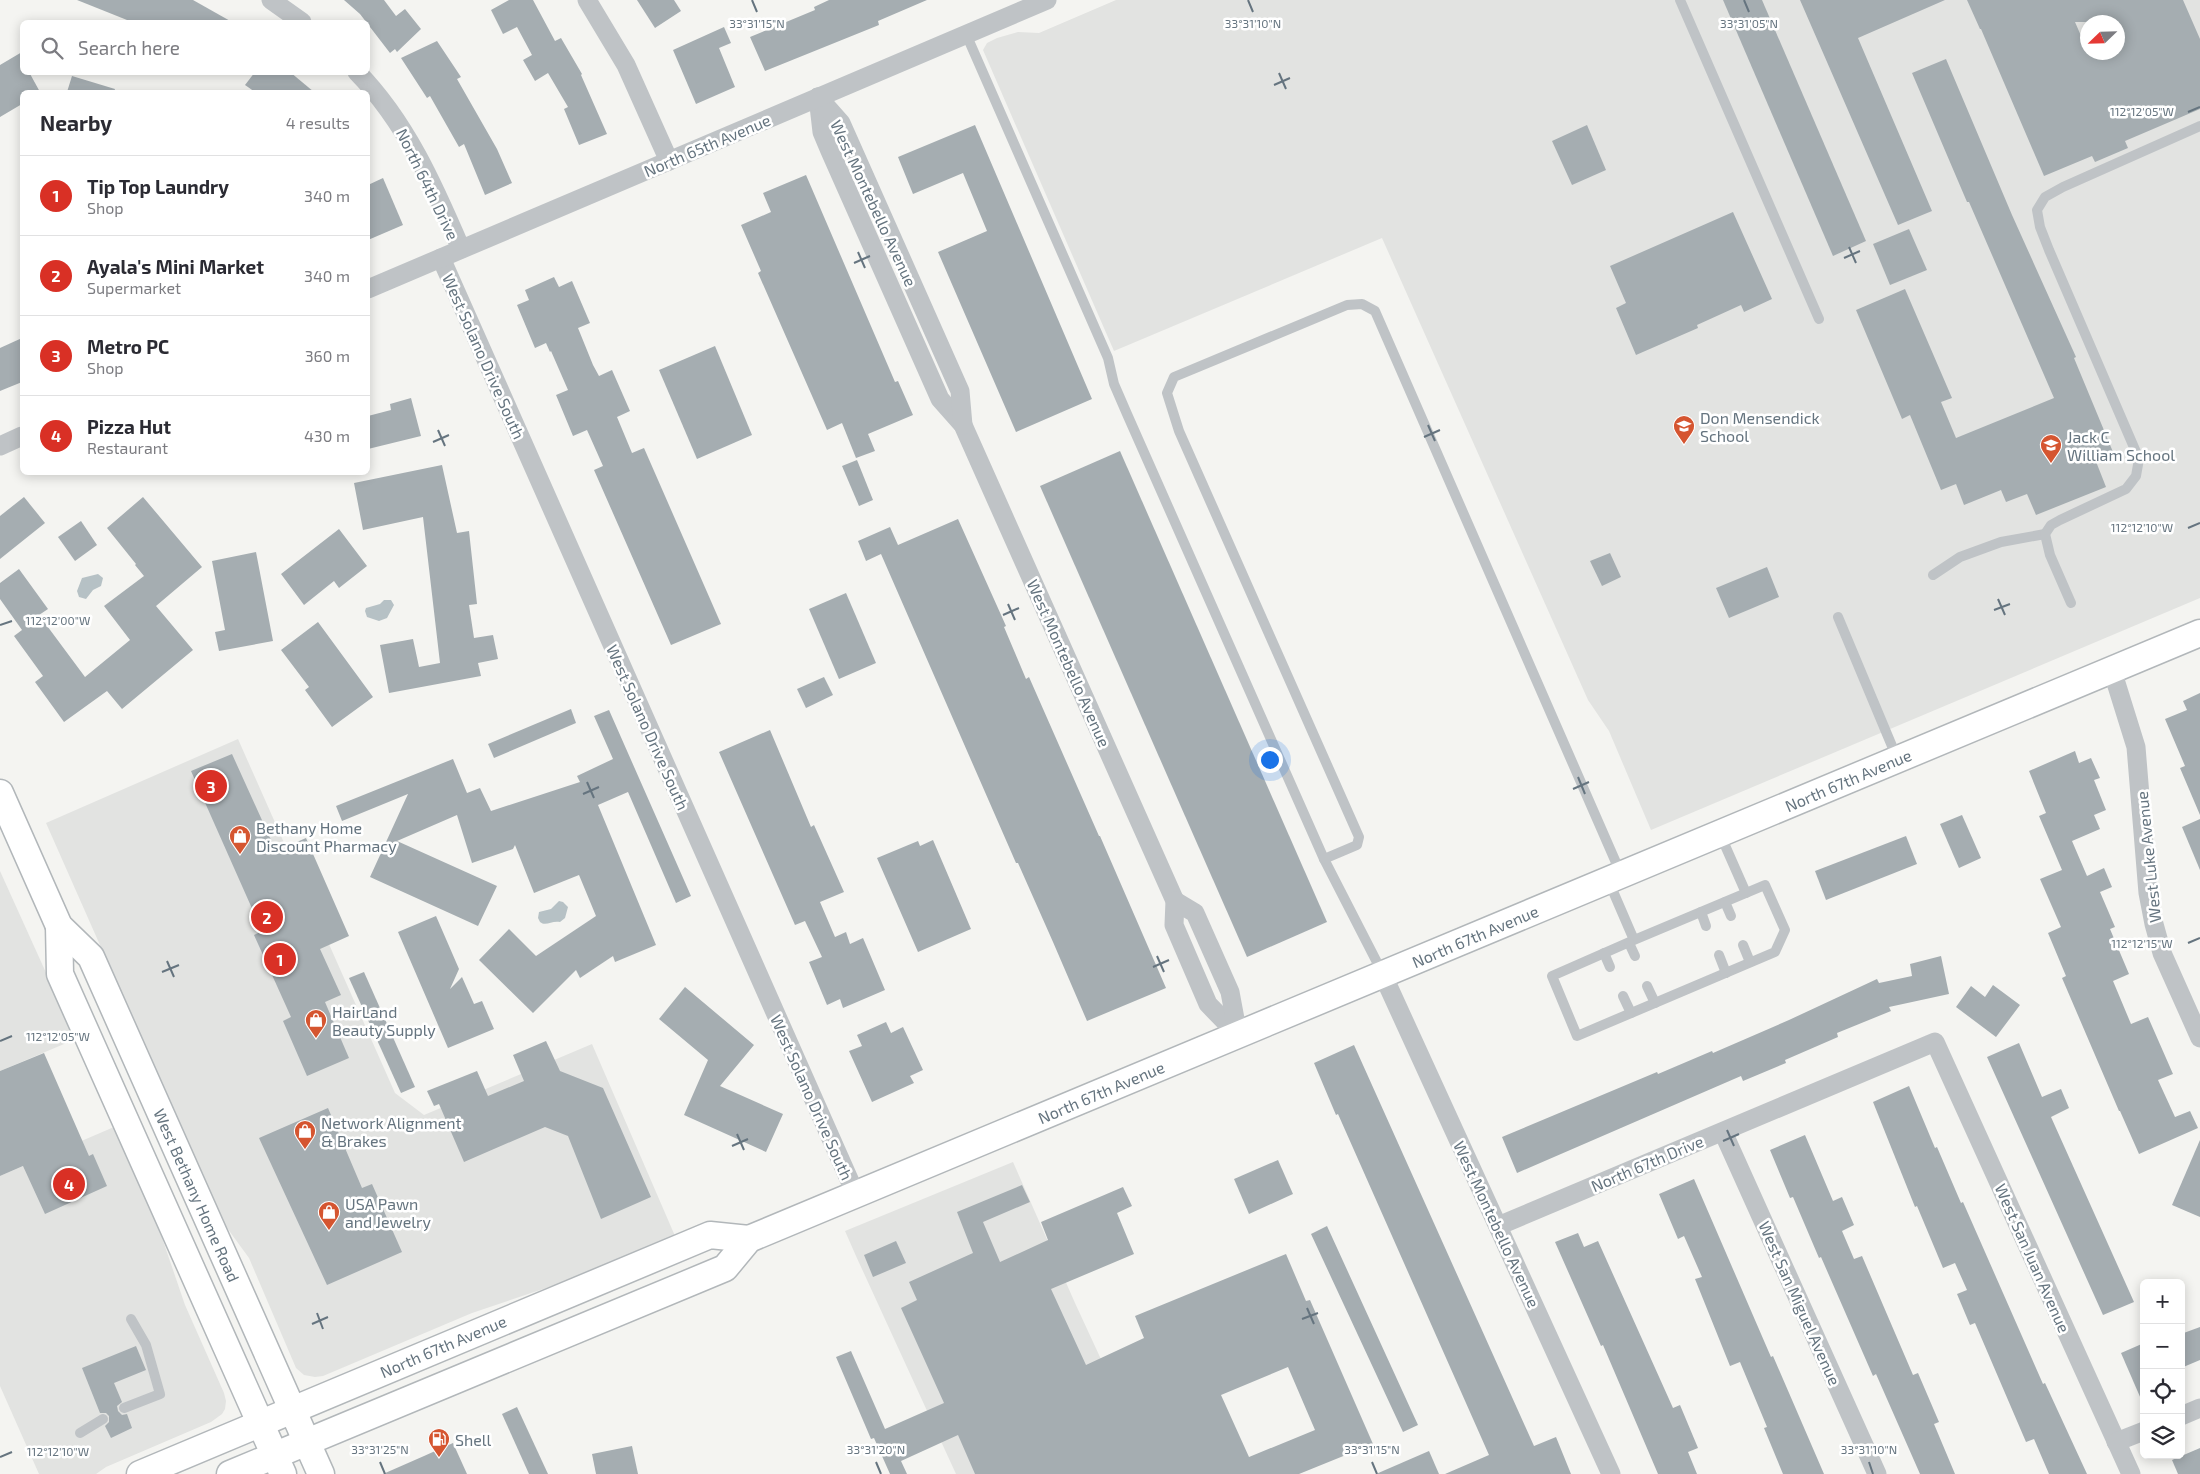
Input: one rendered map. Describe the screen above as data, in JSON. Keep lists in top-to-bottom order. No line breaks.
{"streets":{"main road":["North 67th Avenue","West Bethany Home Road"],"street":["North 65th Avenue","North 64th Drive","West Montebello Avenue","West Solano Drive South","West Luke Avenue","North 67th Drive","West San Juan Avenue","West San Miguel Avenue"]},"crossings":[["North 65th Avenue","North 64th Drive"],["North 65th Avenue","West Montebello Avenue"],["North 65th Avenue","West Solano Drive South"],["West Montebello Avenue","North 67th Avenue"],["West Montebello Avenue","North 67th Drive"],["West Solano Drive South","North 67th Avenue"],["North 67th Avenue","West Luke Avenue"],["North 67th Avenue","West Bethany Home Road"],["North 67th Drive","West San Juan Avenue"],["North 67th Drive","West San Miguel Avenue"]],"places":{"school or university":["Don Mensendick School","Jack C William School"],"shop":["Bethany Home Discount Pharmacy","HairLand Beauty Supply","Network Alignment & Brakes","USA Pawn and Jewelry"],"fuel station":["Shell"]},"north":"bottom left","page":{"search":"Search here","heading":["Nearby","4 results"],"list":[{"mark":"1","name":"Tip Top Laundry","note":"Shop","value":"340 m"},{"mark":"2","name":"Ayala's Mini Market","note":"Supermarket","value":"340 m"},{"mark":"3","name":"Metro PC","note":"Shop","value":"360 m"},{"mark":"4","name":"Pizza Hut","note":"Restaurant","value":"430 m"}],"pins":["3","2","1","4"],"map_buttons":["+","−"]},"coordinates":["33°31'15\"N","33°31'10\"N","33°31'05\"N","112°12'05\"W","112°12'10\"W","112°12'00\"W","112°12'15\"W","33°31'25\"N","33°31'20\"N"]}
